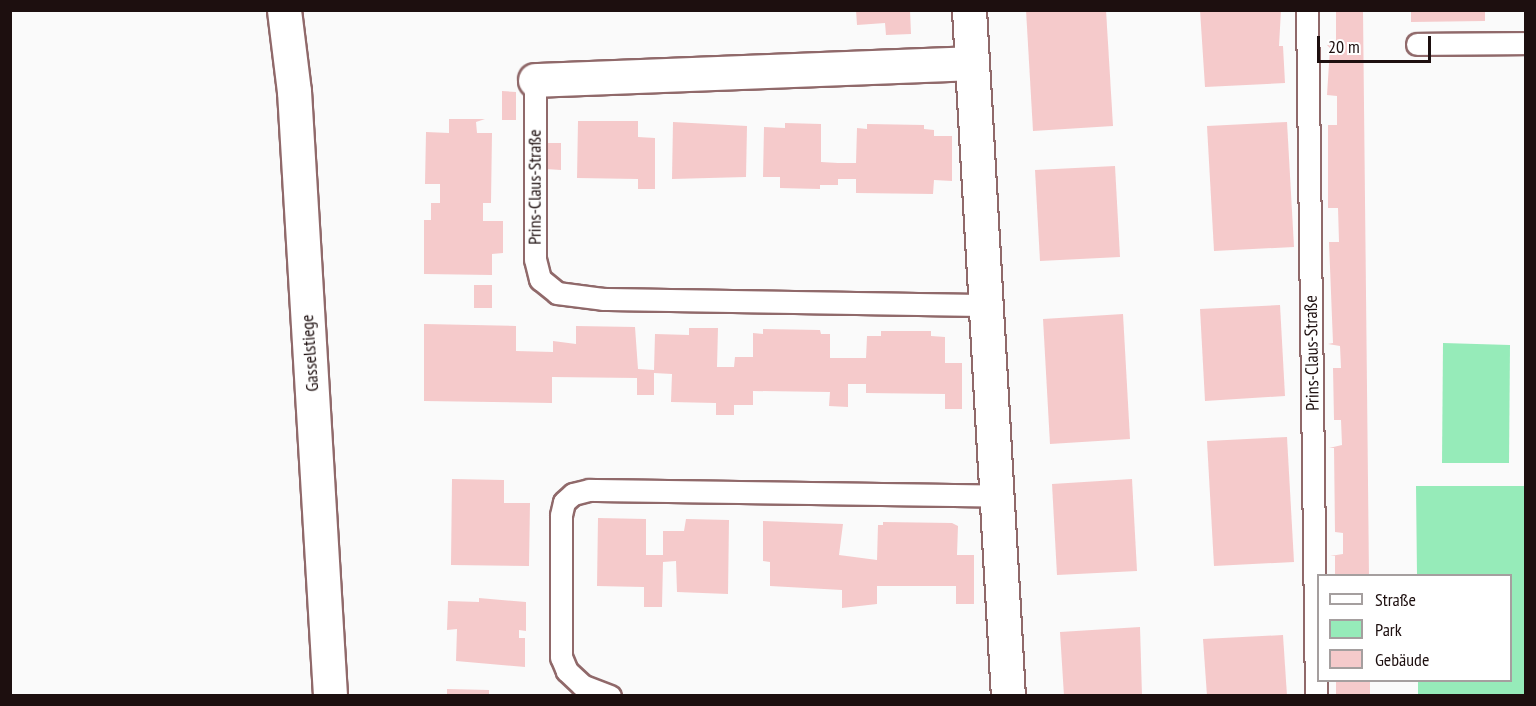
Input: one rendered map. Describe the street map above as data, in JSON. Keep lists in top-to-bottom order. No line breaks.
{"streets":{"street":["Prins-Claus-Straße","Gasselstiege"]},"legend":["Straße","Park","Gebäude"],"scale_bar":"20 m"}
